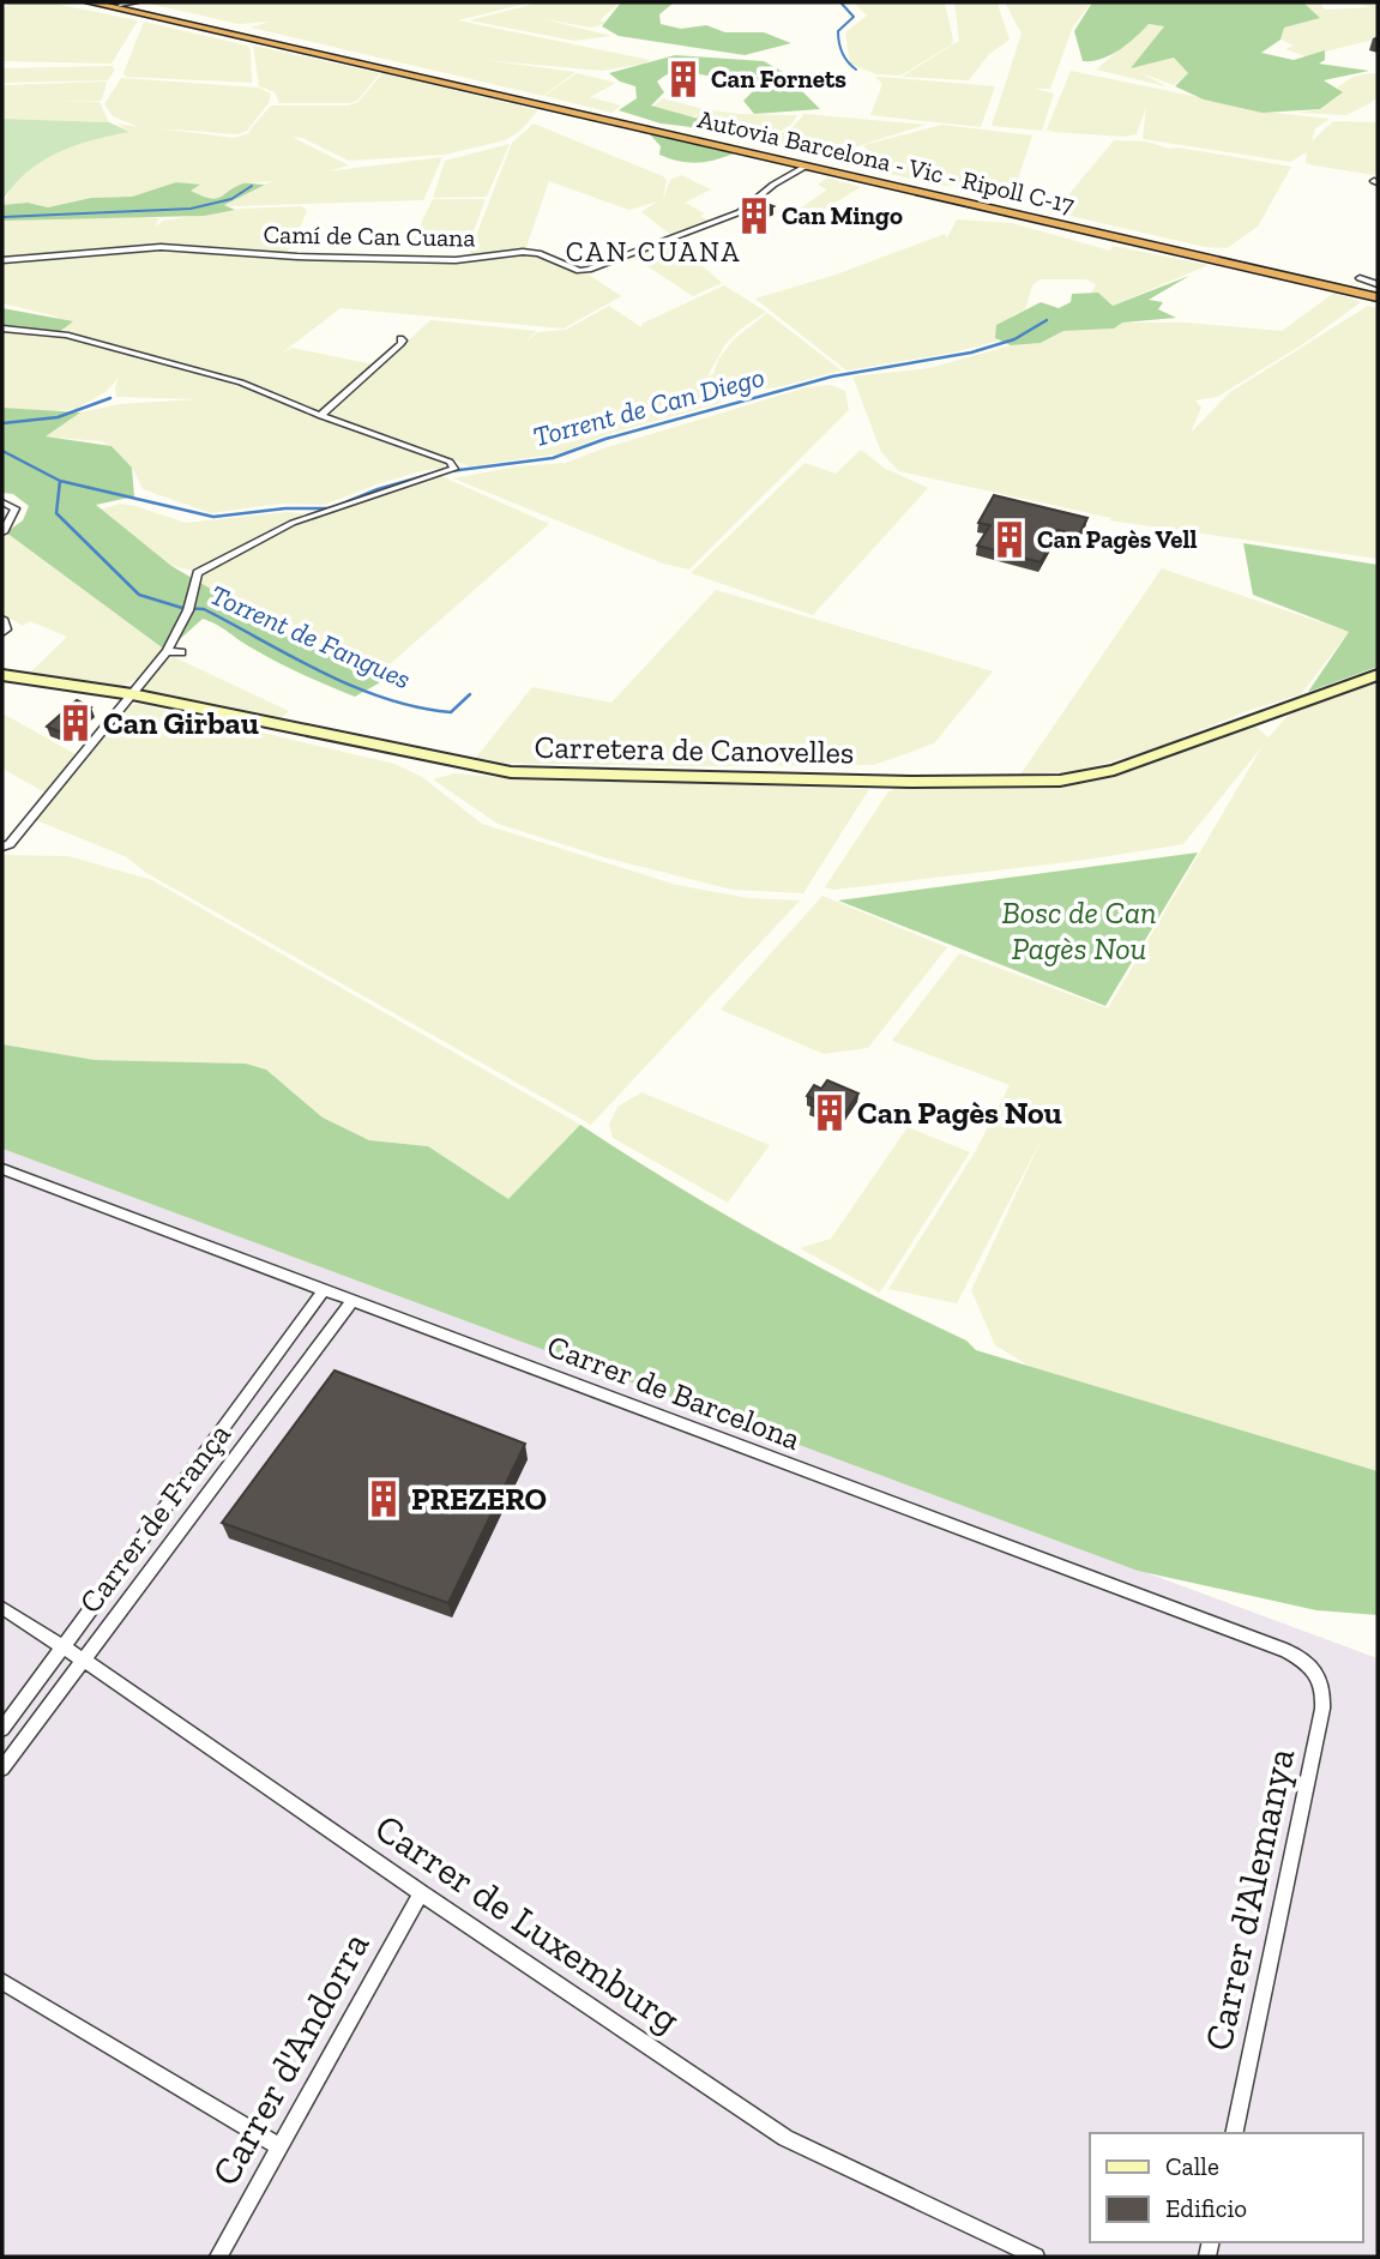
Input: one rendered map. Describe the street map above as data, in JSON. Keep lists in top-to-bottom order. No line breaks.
{"streets":{"highway":["Autovia Barcelona - Vic - Ripoll C-17"],"street":["Camí de Can Cuana","Carretera de Canovelles","Carrer de Barcelona","Carrer de França","Carrer d'Alemanya","Carrer de Luxemburg","Carrer d'Andorra"]},"crossings":[["Autovia Barcelona - Vic - Ripoll C-17","Camí de Can Cuana"],["Carrer de Barcelona","Carrer de França"],["Carrer de Barcelona","Carrer d'Alemanya"],["Carrer de França","Carrer de Luxemburg"],["Carrer de Luxemburg","Carrer d'Andorra"]],"districts":["CAN CUANA"],"water":["Torrent de Can Diego","Torrent de Fangues"],"parks":["Bosc de Can Pagès Nou"],"places":{"building":["Can Fornets","Can Mingo","Can Pagès Vell","Can Girbau","Can Pagès Nou","PREZERO"]},"legend":["Calle","Edificio"]}
